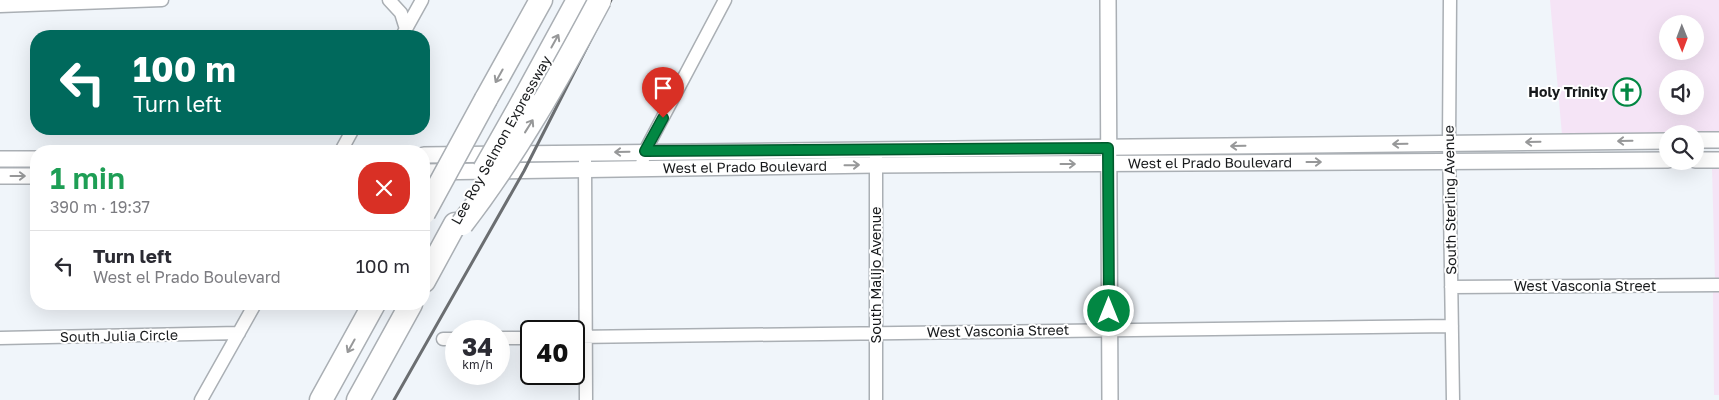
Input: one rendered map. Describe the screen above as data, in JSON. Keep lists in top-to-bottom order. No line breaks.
{"streets":{"highway":["Lee Roy Selmon Expressway"],"street":["West el Prado Boulevard","South Sterling Avenue","South Malijo Avenue","West Vasconia Street","South Julia Circle"]},"crossings":[["West el Prado Boulevard","South Sterling Avenue"],["West el Prado Boulevard","South Malijo Avenue"],["South Sterling Avenue","West Vasconia Street"],["South Malijo Avenue","West Vasconia Street"]],"places":{"church":["Holy Trinity"]},"north":"bottom","page":{"turn":["100 m","Turn left"],"heading":["1 min","390 m · 19:37"],"list":[{"name":"Turn left","note":"West el Prado Boulevard","value":"100 m"}],"speed":"34 km/h","limit":"40"}}
